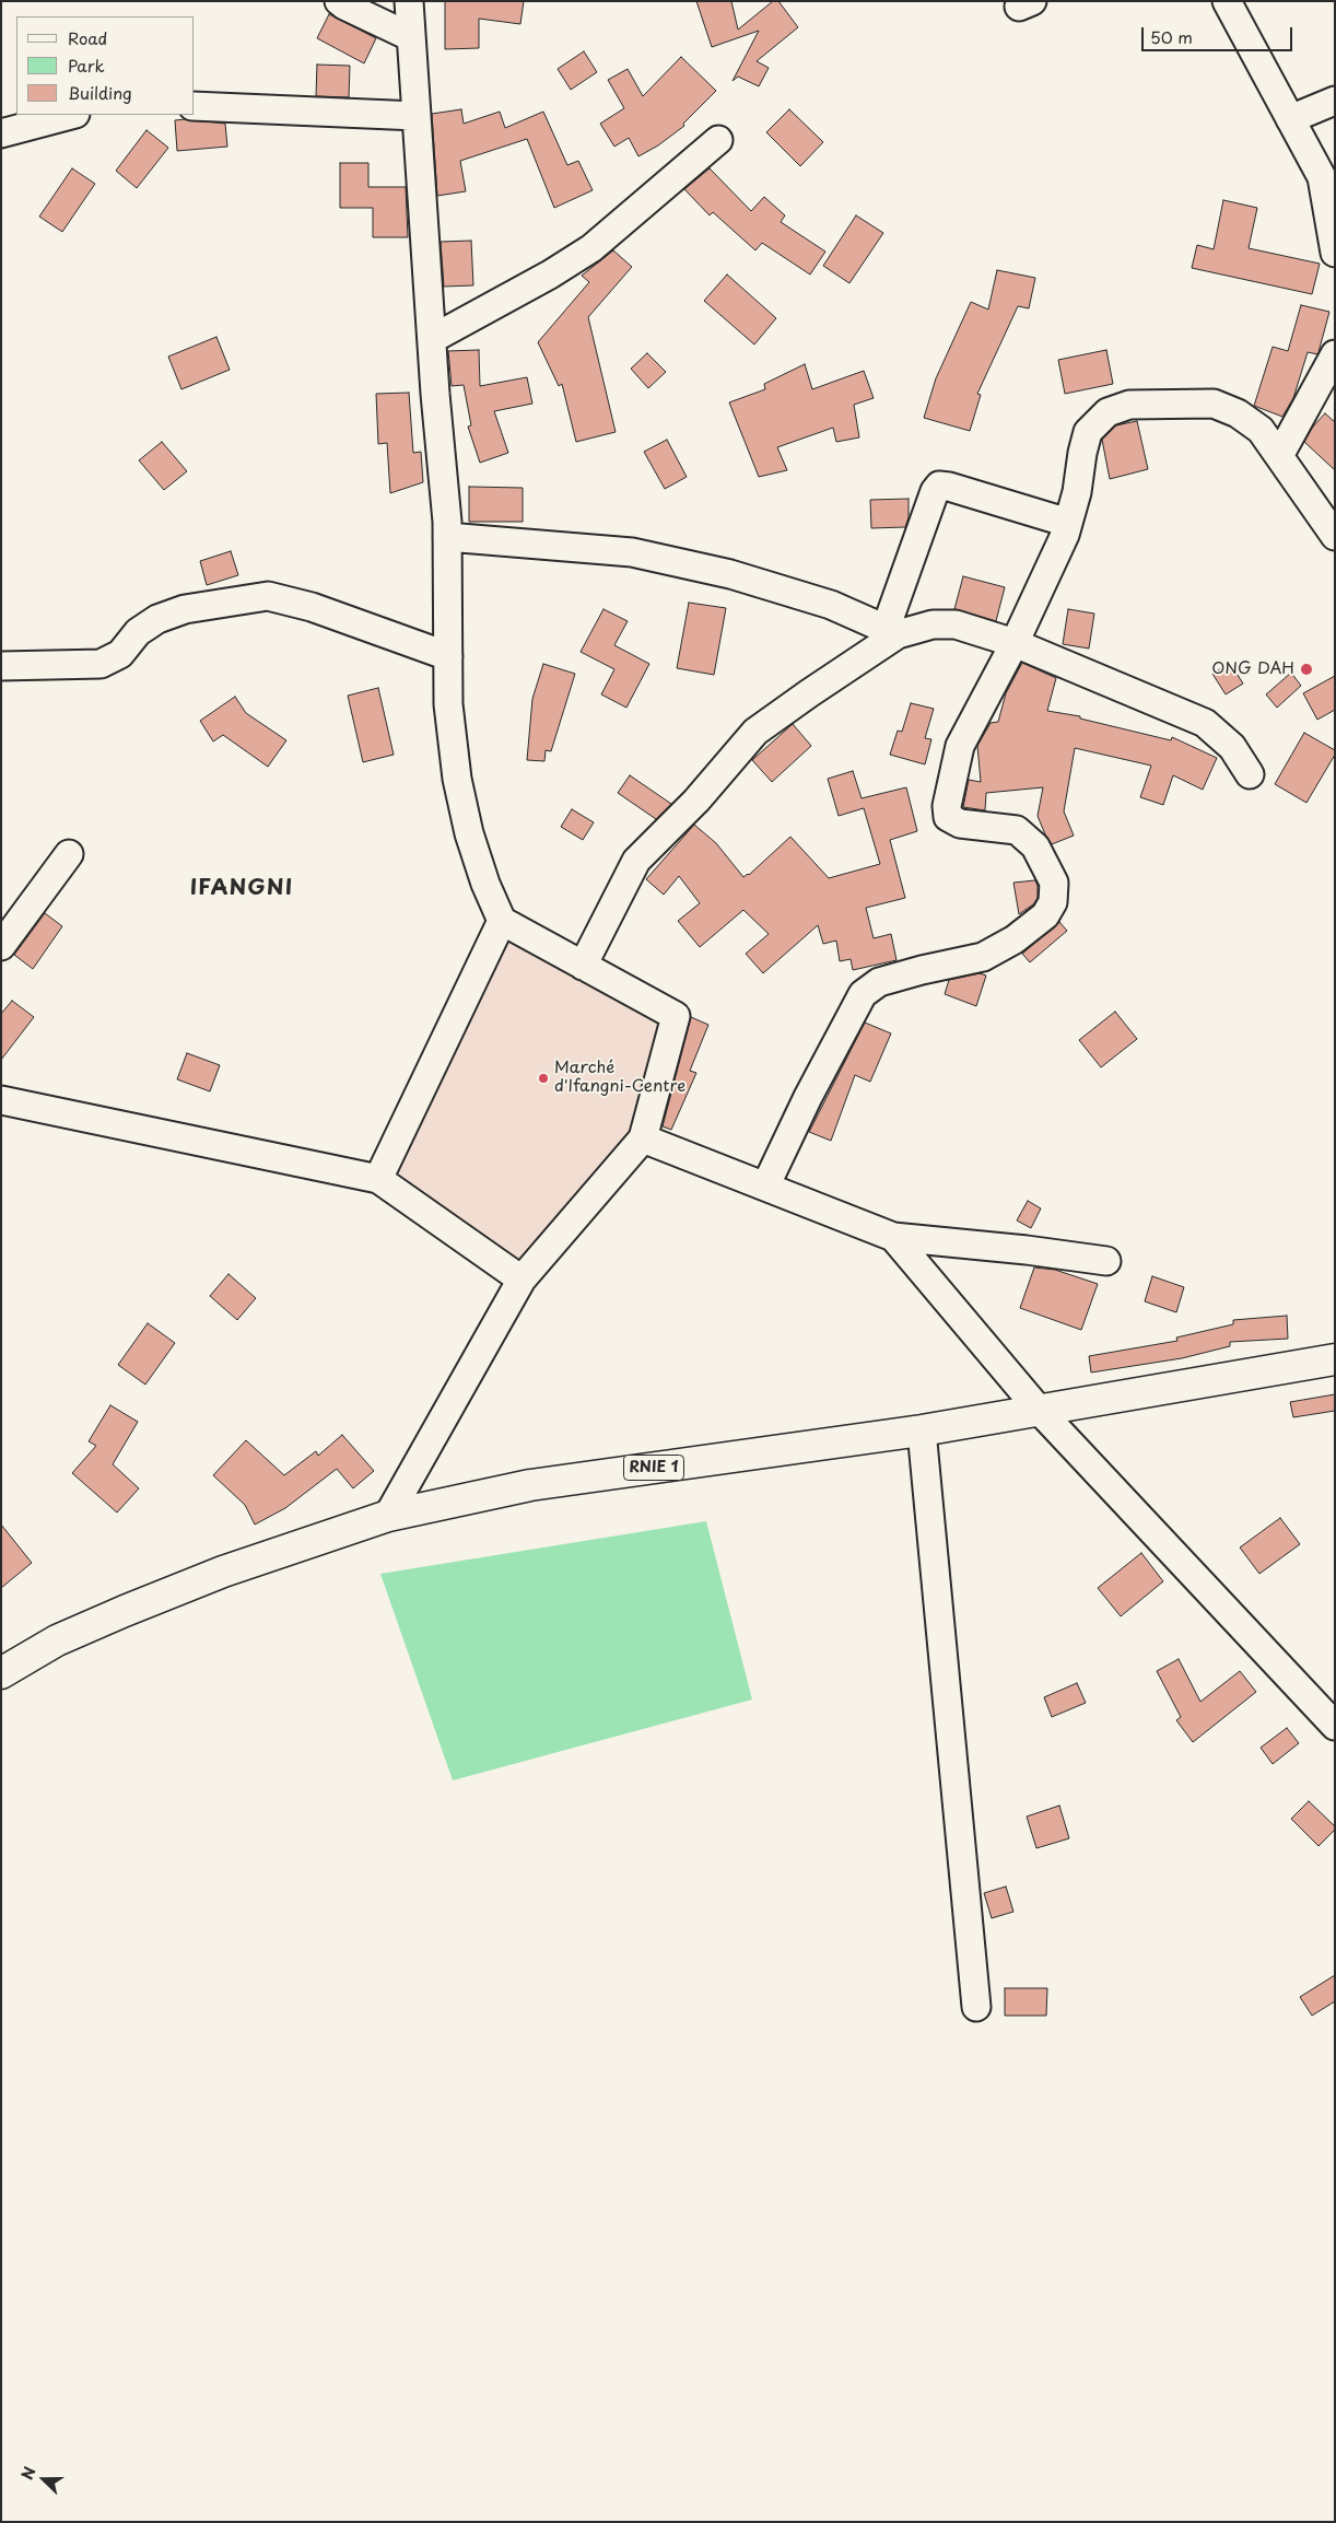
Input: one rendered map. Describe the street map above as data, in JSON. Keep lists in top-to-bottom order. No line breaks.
{"streets":{"highway":["RNIE 1"]},"districts":["IFANGNI"],"places":["ONG DAH","Marché d'Ifangni-Centre"],"legend":["Road","Park","Building"],"scale_bar":"50 m","north":"left"}
